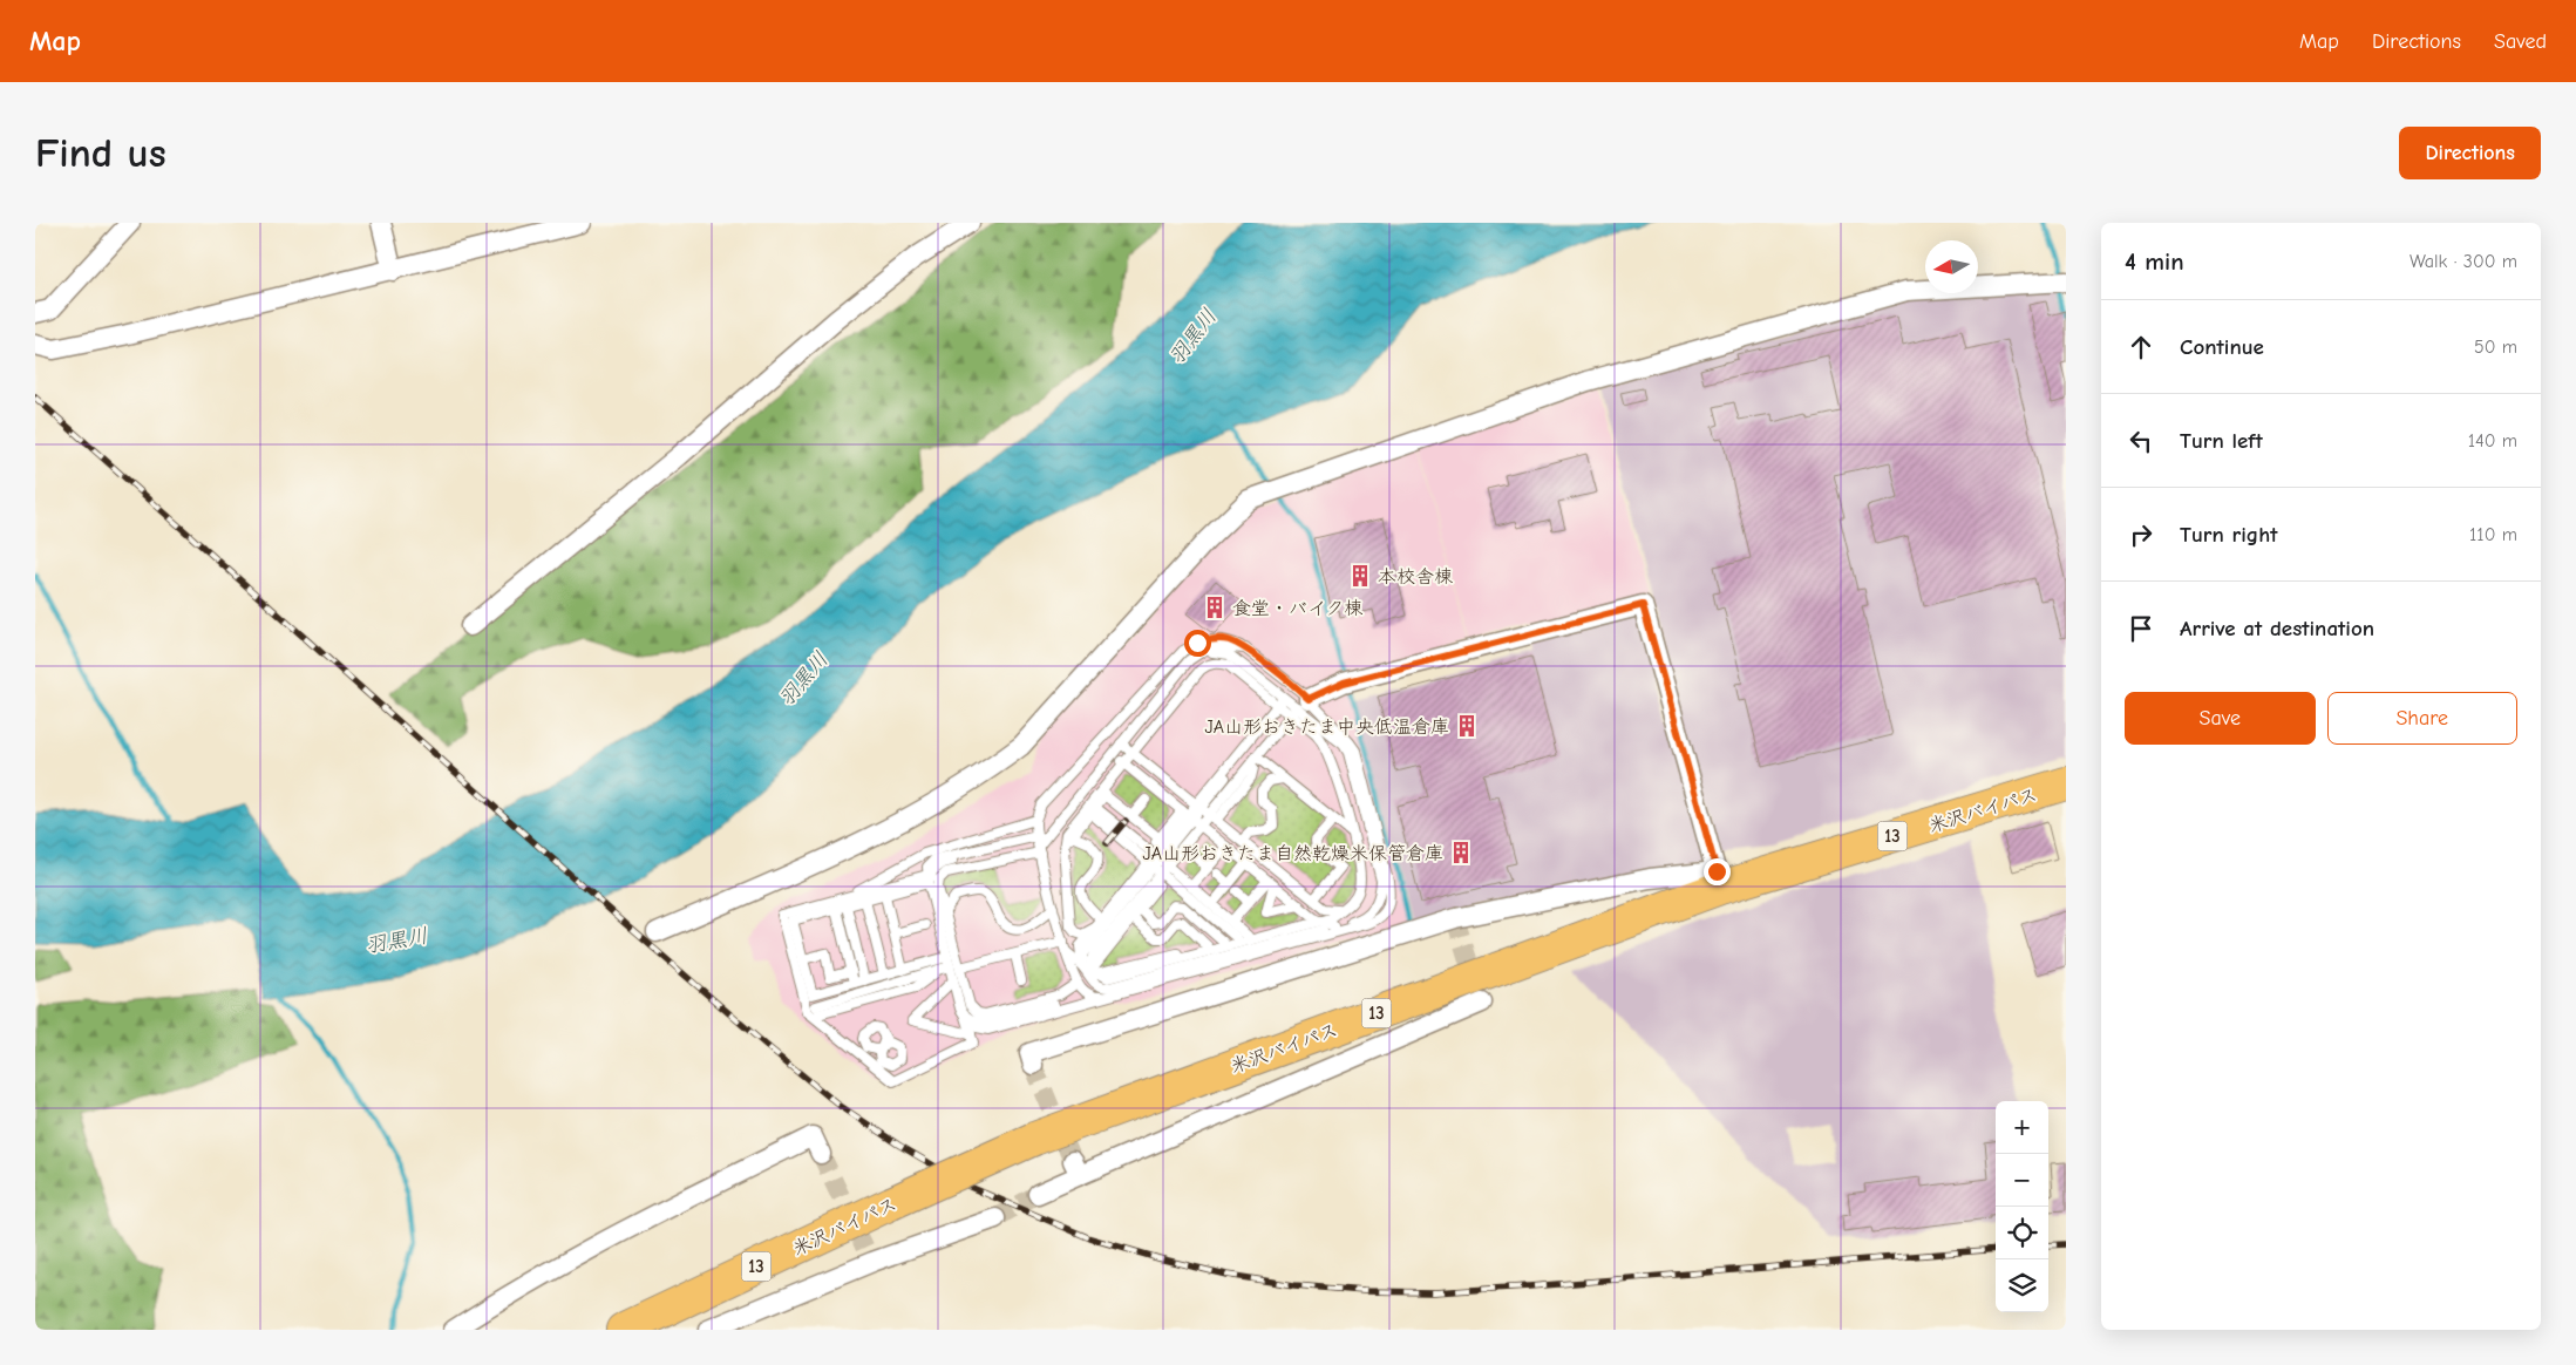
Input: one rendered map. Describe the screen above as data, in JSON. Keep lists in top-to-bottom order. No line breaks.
{"streets":{"highway":["米沢バイパス","13"]},"water":["羽黒川"],"places":{"building":["本校舎棟","食堂・バイク棟","JA山形おきたま中央低温倉庫","JA山形おきたま自然乾燥米保管倉庫"]},"north":"left","page":{"header":"Map","nav":["Map","Directions","Saved"],"buttons":["Directions",["Save","Share"]],"title":"Find us","heading":["4 min","Walk · 300 m"],"list":[["Continue","50 m"],["Turn left","140 m"],["Turn right","110 m"],"Arrive at destination"],"map_buttons":["+","−"]}}
